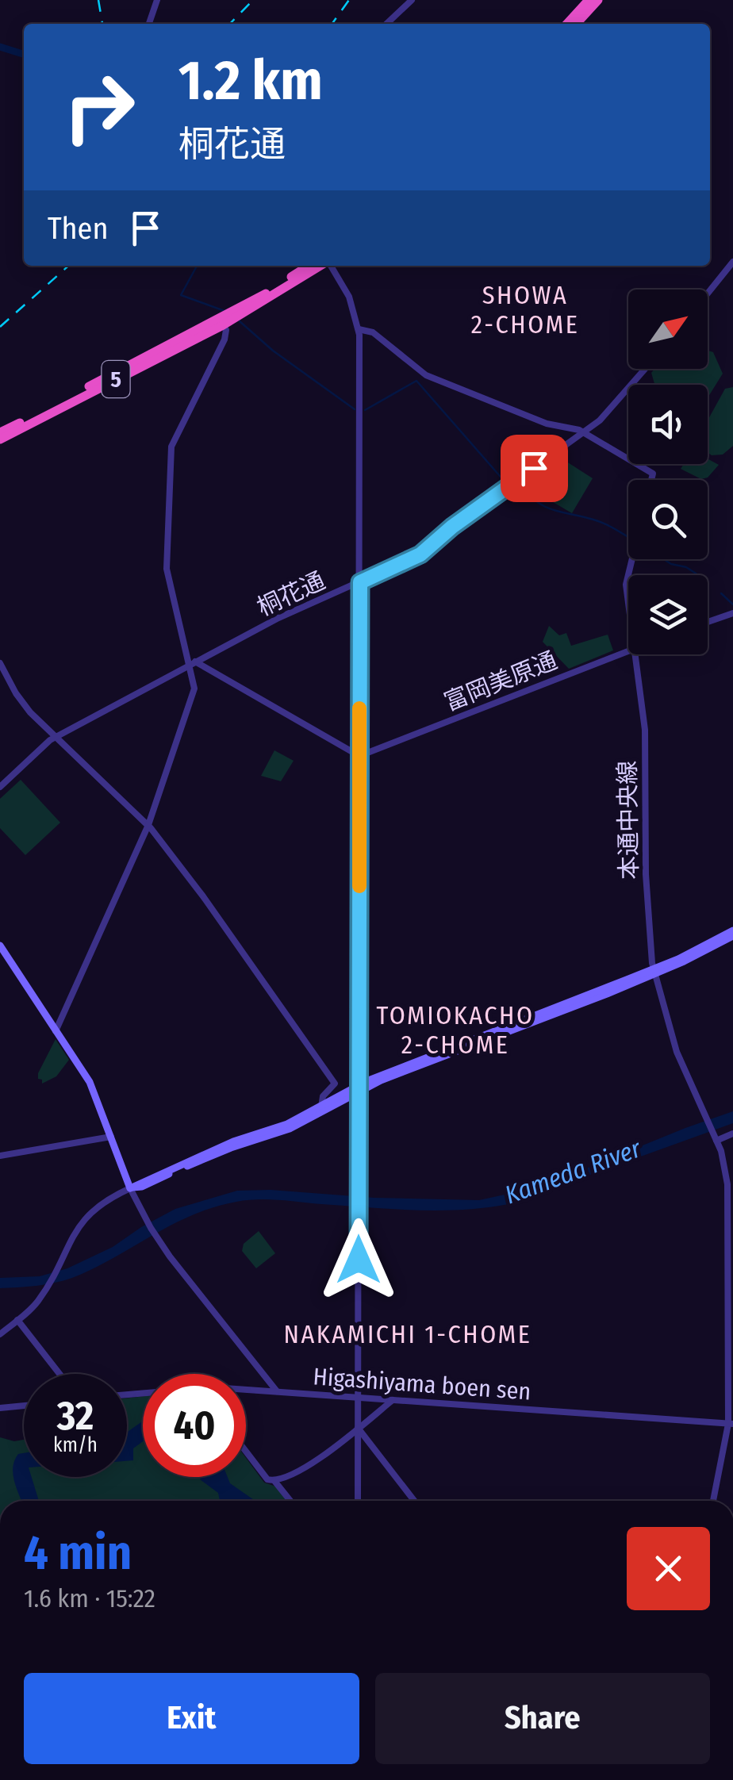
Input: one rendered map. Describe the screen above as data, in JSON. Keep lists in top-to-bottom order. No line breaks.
{"streets":{"highway":["5"],"street":["桐花通","富岡美原通","本通中央線","Higashiyama boen sen"]},"districts":["SHOWA 2-CHOME","TOMIOKACHO 2-CHOME","NAKAMICHI 1-CHOME"],"water":["Kameda River"],"north":"top right","page":{"turn":["1.2 km","桐花通"],"then":"Then","speed":"32 km/h","limit":"40","heading":["4 min","1.6 km · 15:22"],"buttons":["Exit","Share"]}}
